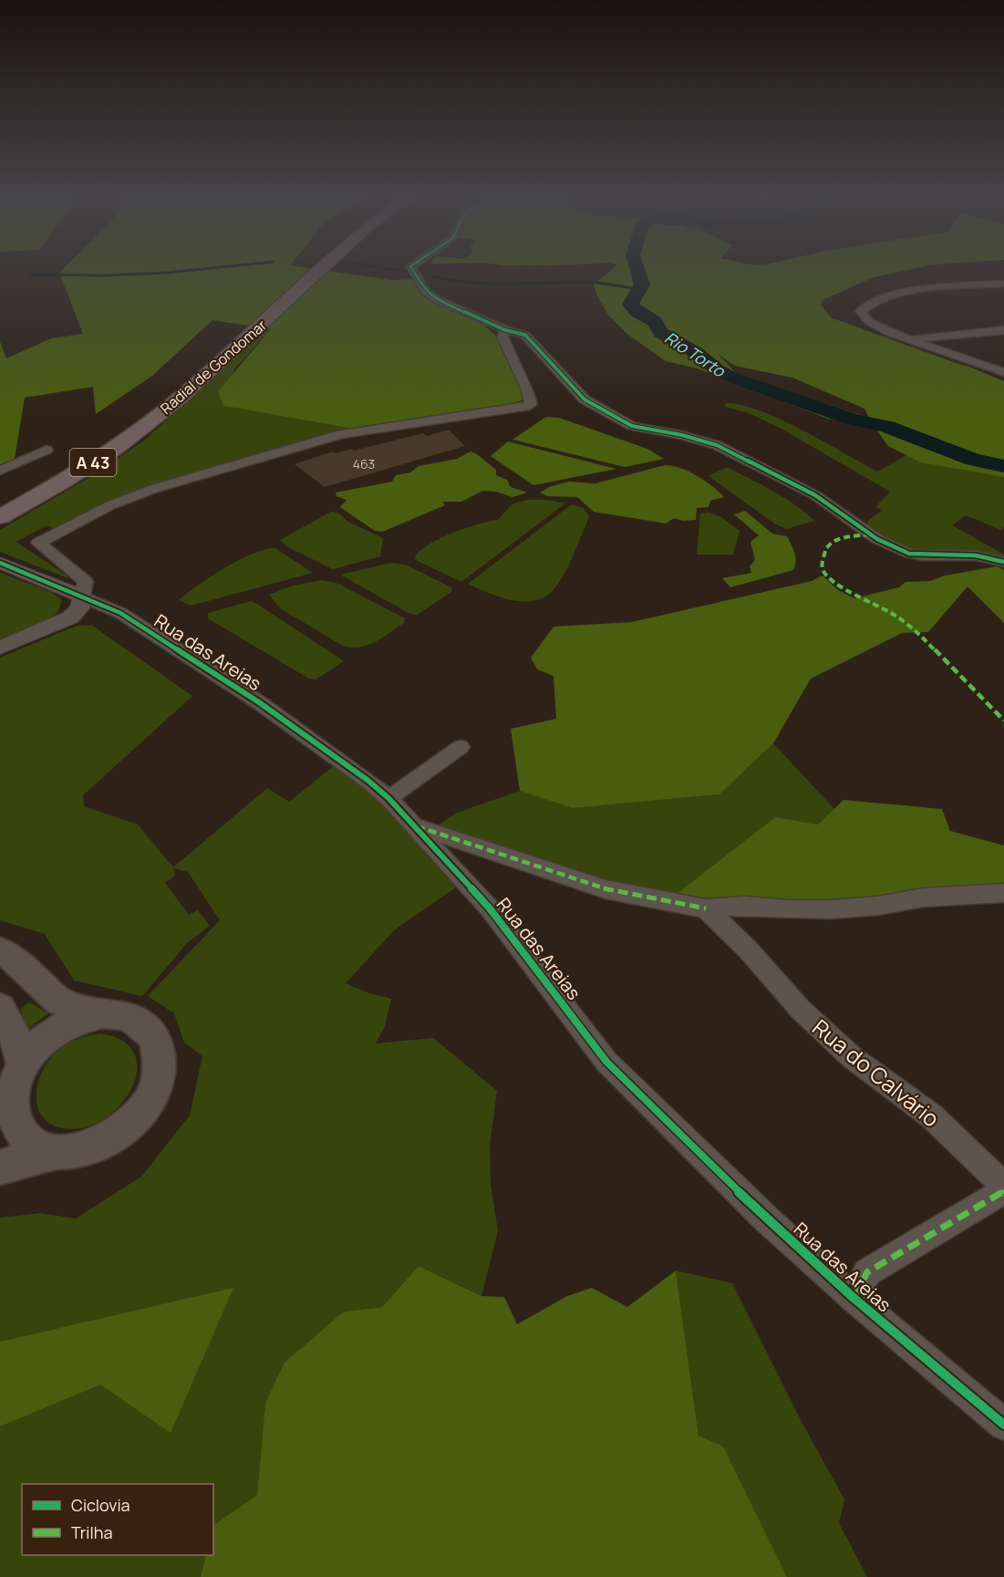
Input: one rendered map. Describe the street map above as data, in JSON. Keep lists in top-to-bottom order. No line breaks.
{"streets":{"highway":["Radial de Gondomar","A 43"],"street":["Rua das Areias","Rua do Calvário"]},"water":["Rio Torto"],"house_numbers":["463"],"legend":["Ciclovia","Trilha"]}
